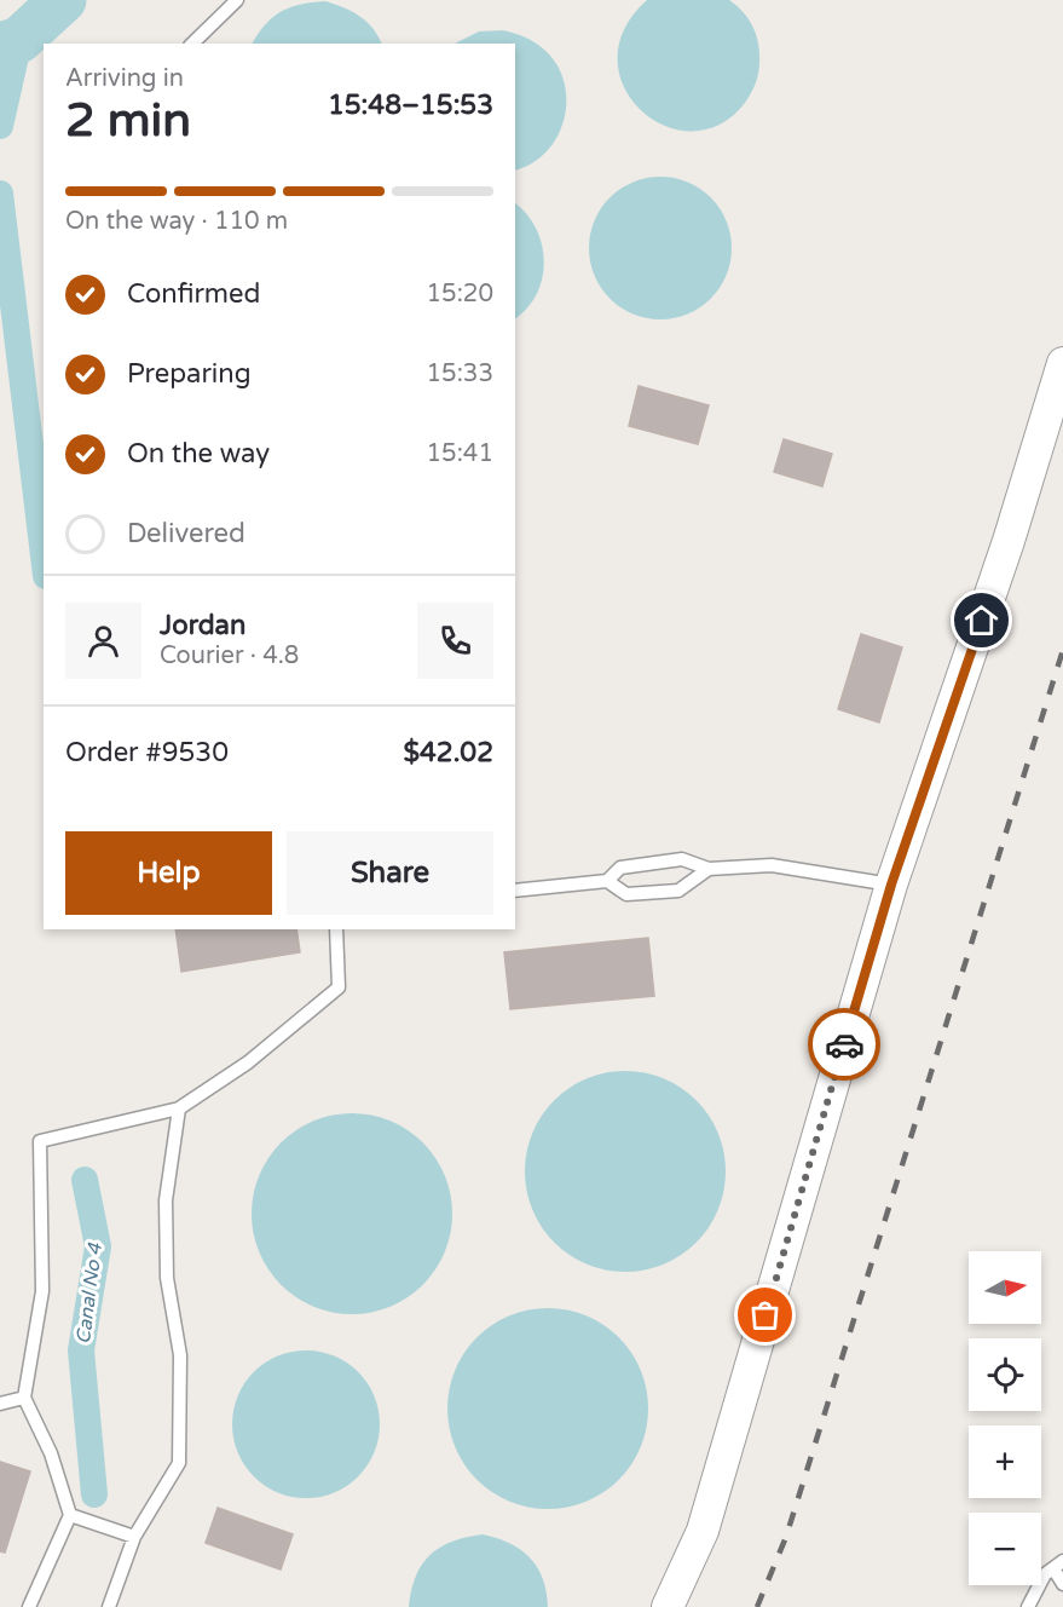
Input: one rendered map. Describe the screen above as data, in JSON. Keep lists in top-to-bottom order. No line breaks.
{"water":["Canal No 4"],"north":"right","page":{"heading":["2 min","Arriving in","15:48–15:53"],"panel":["Jordan","Courier · 4.8","Order #9530","$42.02"],"bar":"On the way · 110 m","list":[["Confirmed","15:20"],["Preparing","15:33"],["On the way","15:41"],"Delivered"],"buttons":["Help","Share"],"map_buttons":["+","−"]}}
